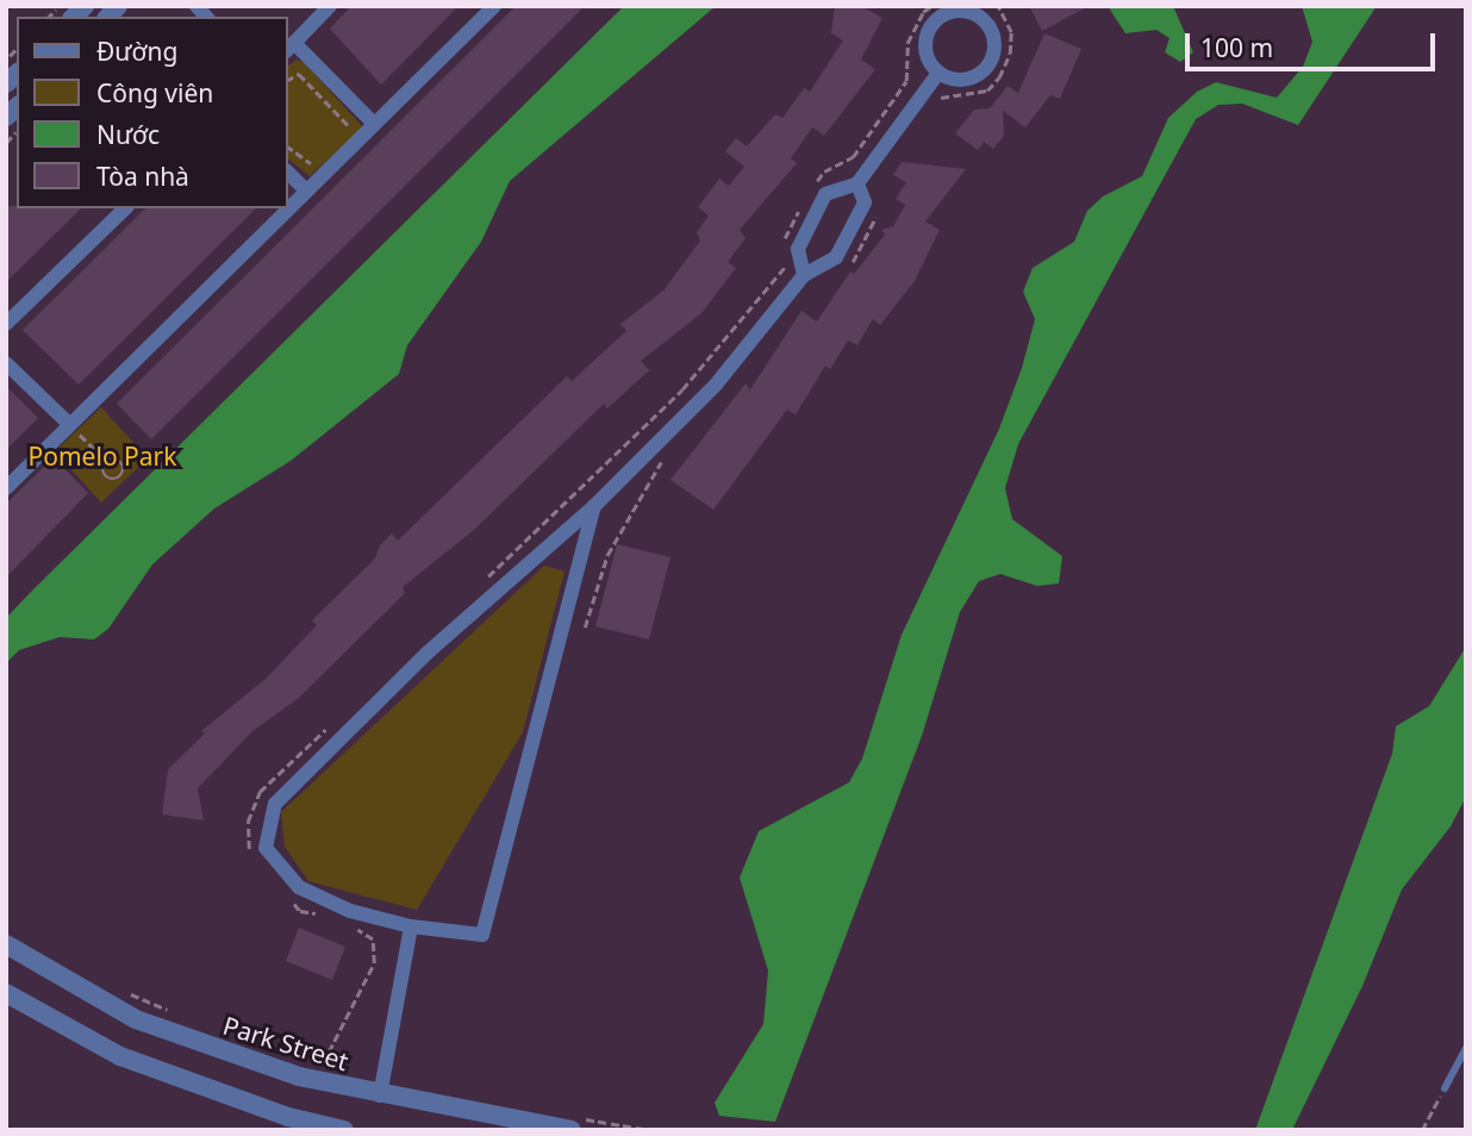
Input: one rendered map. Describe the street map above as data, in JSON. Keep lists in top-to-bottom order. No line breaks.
{"streets":{"street":["Park Street"]},"parks":["Pomelo Park"],"legend":["Đường","Công viên","Nước","Tòa nhà"],"scale_bar":"100 m"}
